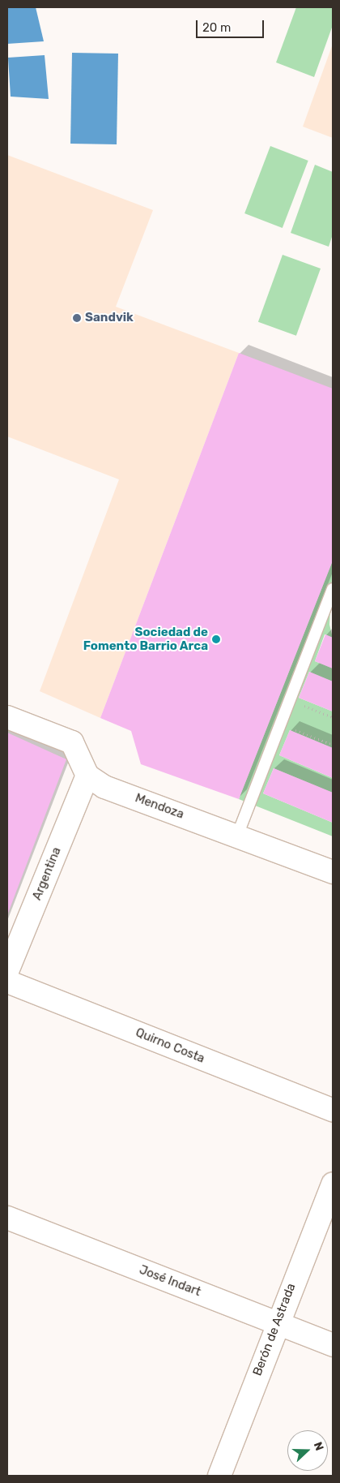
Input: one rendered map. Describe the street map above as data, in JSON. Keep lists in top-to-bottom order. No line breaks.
{"streets":{"street":["Mendoza","Argentina","Quirno Costa","José Indart","Berón de Astrada"]},"crossings":[["Mendoza","Argentina"],["José Indart","Berón de Astrada"]],"places":["Sandvik","Sociedad de Fomento Barrio Arca"],"scale_bar":"20 m","north":"right"}
